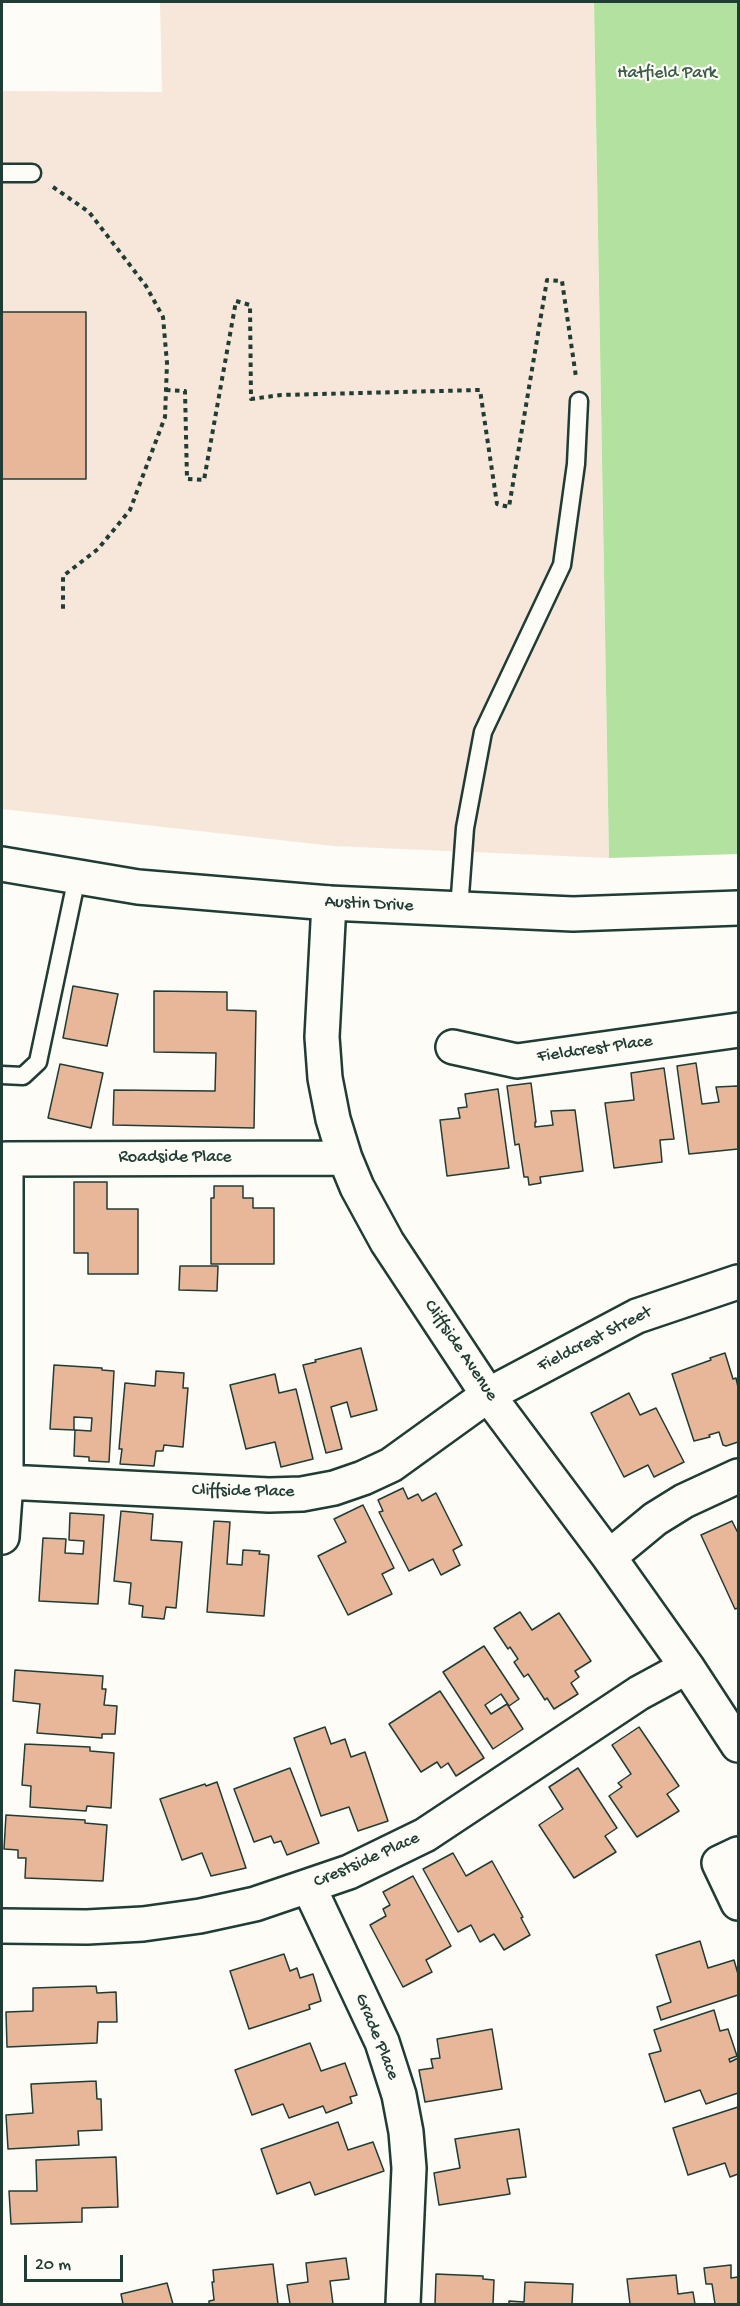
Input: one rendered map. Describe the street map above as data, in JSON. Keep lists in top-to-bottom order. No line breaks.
{"streets":{"street":["Austin Drive","Fieldcrest Place","Roadside Place","Fieldcrest Street","Cliffside Avenue","Cliffside Place","Crestside Place","Grade Place"]},"crossings":[["Austin Drive","Cliffside Avenue"],["Roadside Place","Cliffside Avenue"],["Roadside Place","Cliffside Place"],["Fieldcrest Street","Cliffside Avenue"],["Fieldcrest Street","Cliffside Place"],["Cliffside Avenue","Cliffside Place"],["Cliffside Avenue","Crestside Place"],["Crestside Place","Grade Place"]],"parks":["Hatfield Park"],"scale_bar":"20 m"}
